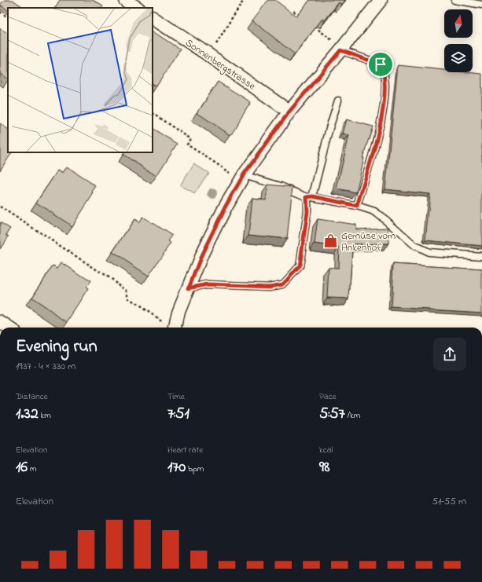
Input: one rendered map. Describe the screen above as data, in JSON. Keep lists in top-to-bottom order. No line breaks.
{"streets":{"street":["Sonnenbergstrasse"]},"places":{"shop":["Gemüse vom Ankenhof"]},"north":"top","page":{"heading":["Evening run","19:37 · 4 × 330 m"],"stats":[["Distance","1.32 km"],["Time","7:51"],["Pace","5:57 /km"],["Elevation","16 m"],["Heart rate","170 bpm"],["kcal","98"]],"chart":["Elevation","51–55 m"]}}
